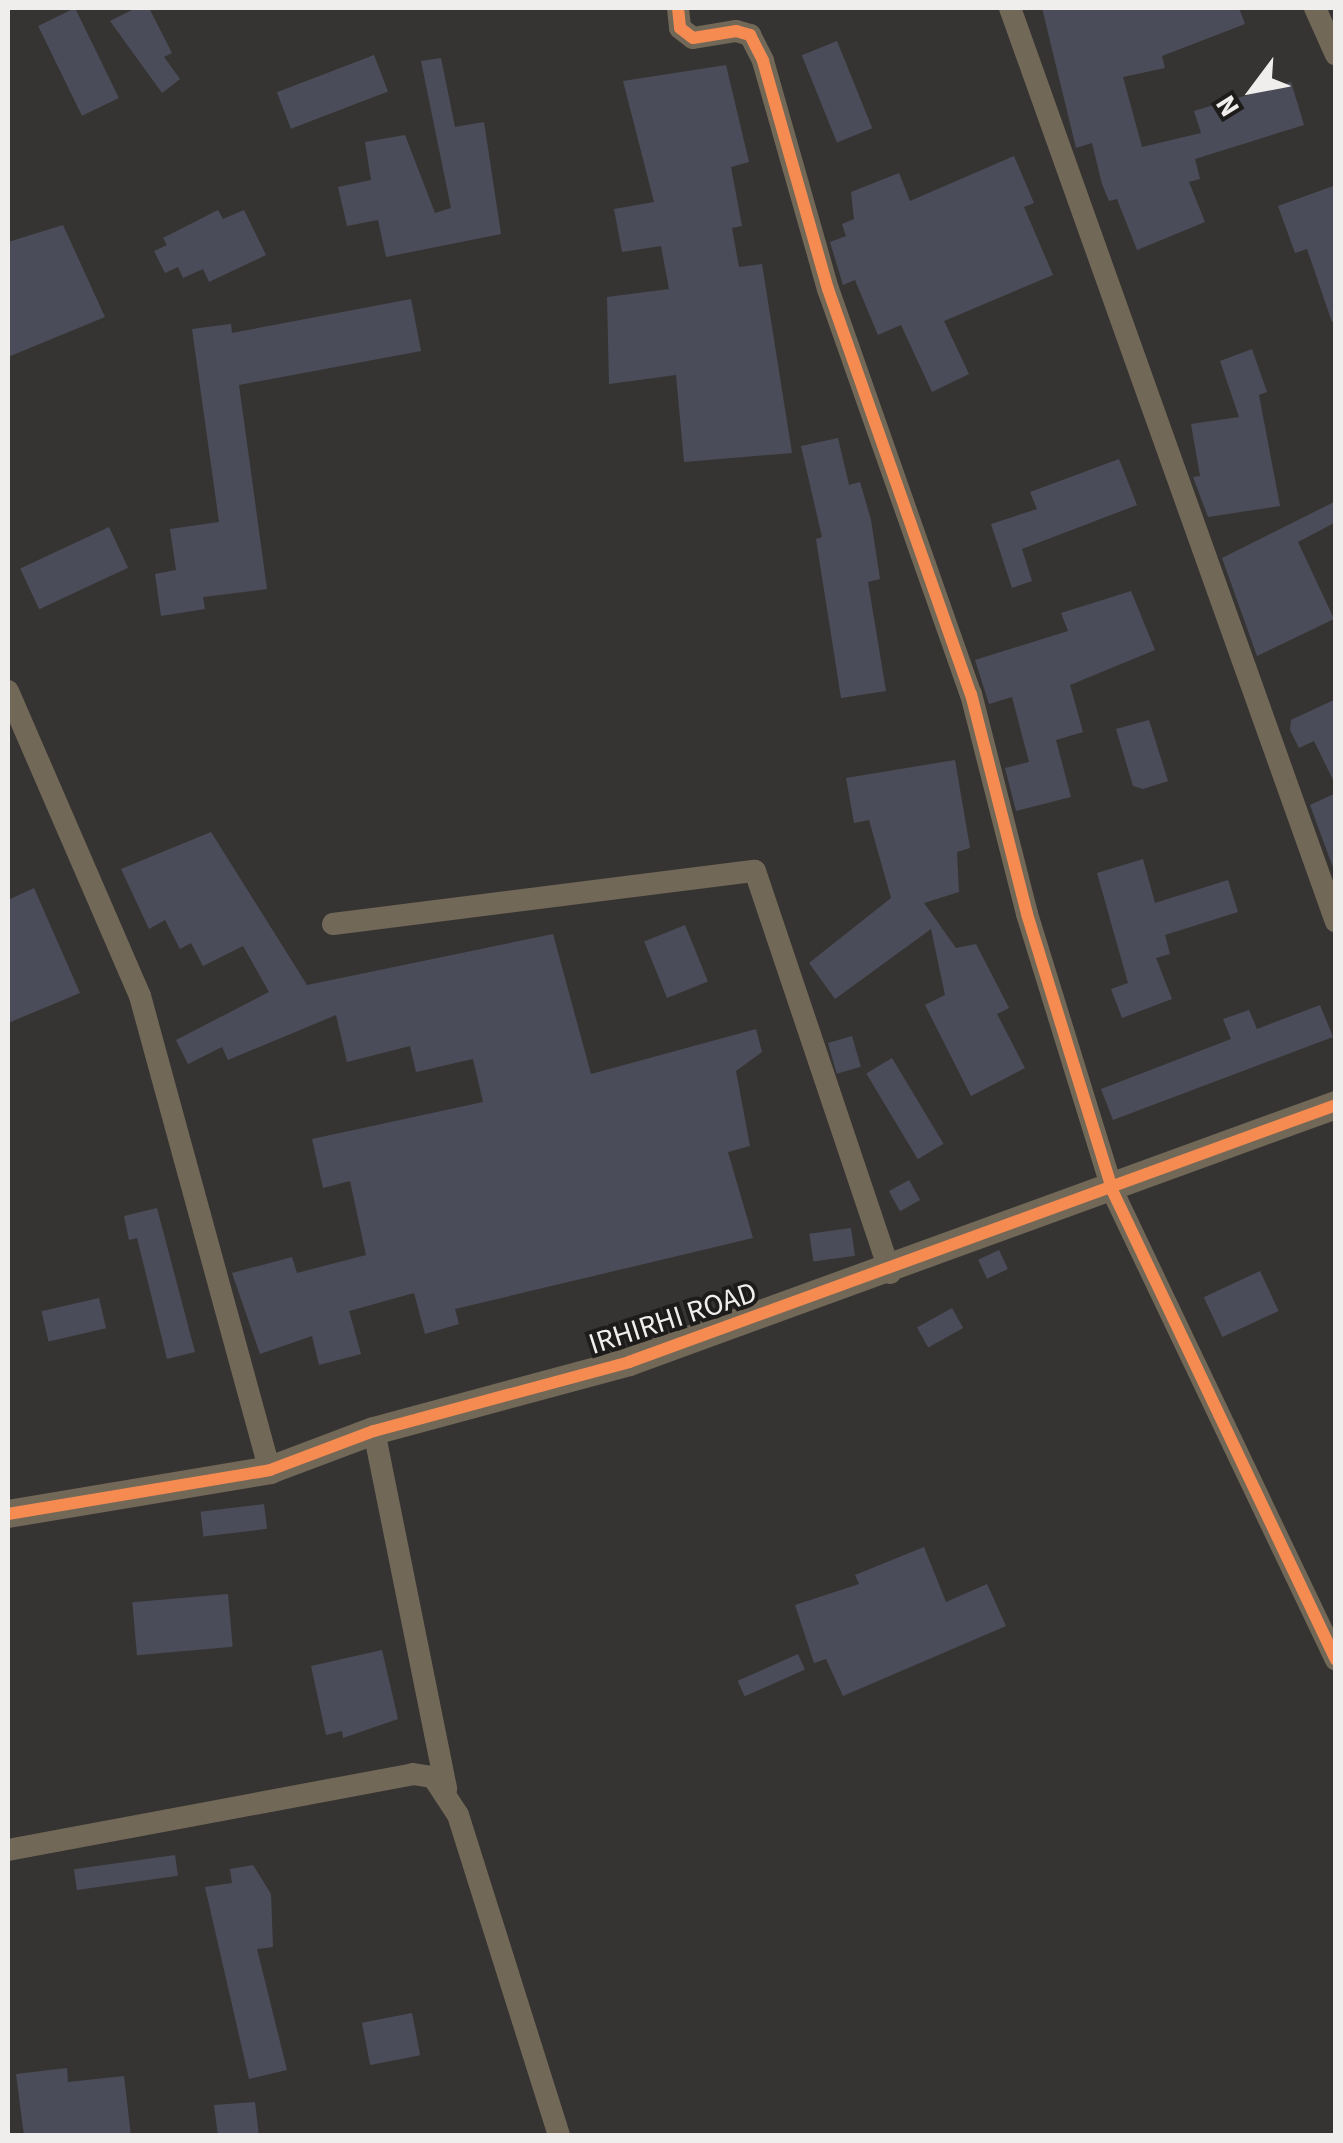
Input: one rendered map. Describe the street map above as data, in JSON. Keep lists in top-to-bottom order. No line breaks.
{"streets":{"street":["IRHIRHI ROAD"]},"north":"bottom left"}
